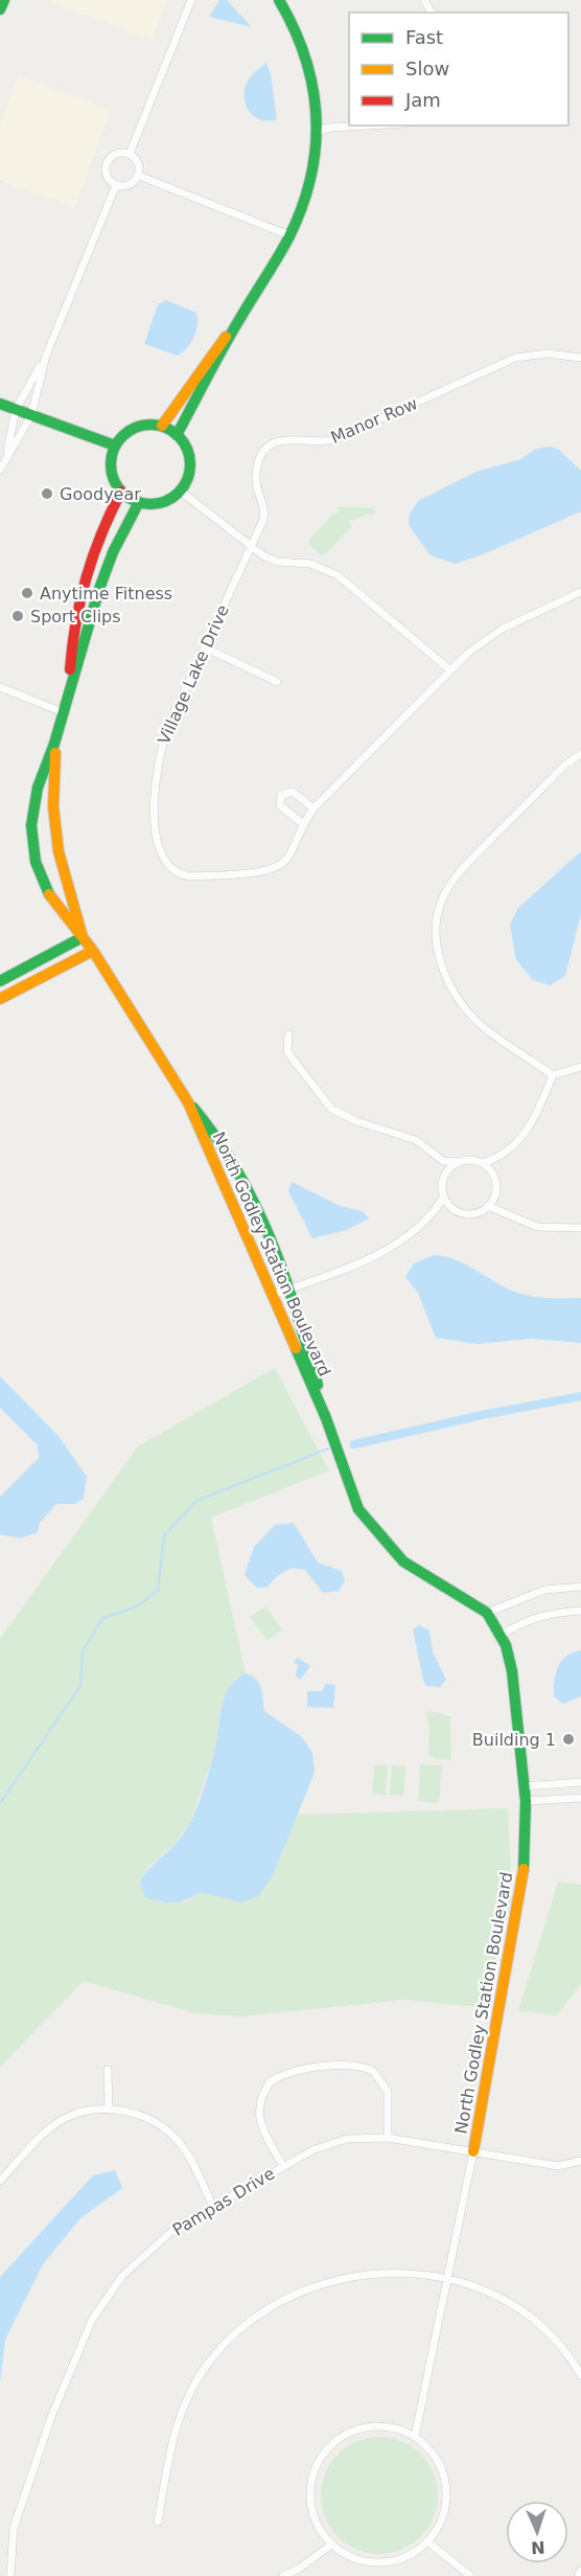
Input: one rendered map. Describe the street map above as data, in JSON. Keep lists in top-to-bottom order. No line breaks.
{"streets":{"street":["Manor Row","Village Lake Drive","North Godley Station Boulevard","Pampas Drive"]},"crossings":[["Manor Row","Village Lake Drive"],["North Godley Station Boulevard","Pampas Drive"]],"places":["Goodyear","Anytime Fitness","Sport Clips","Building 1"],"legend":["Fast","Slow","Jam"],"north":"bottom"}
